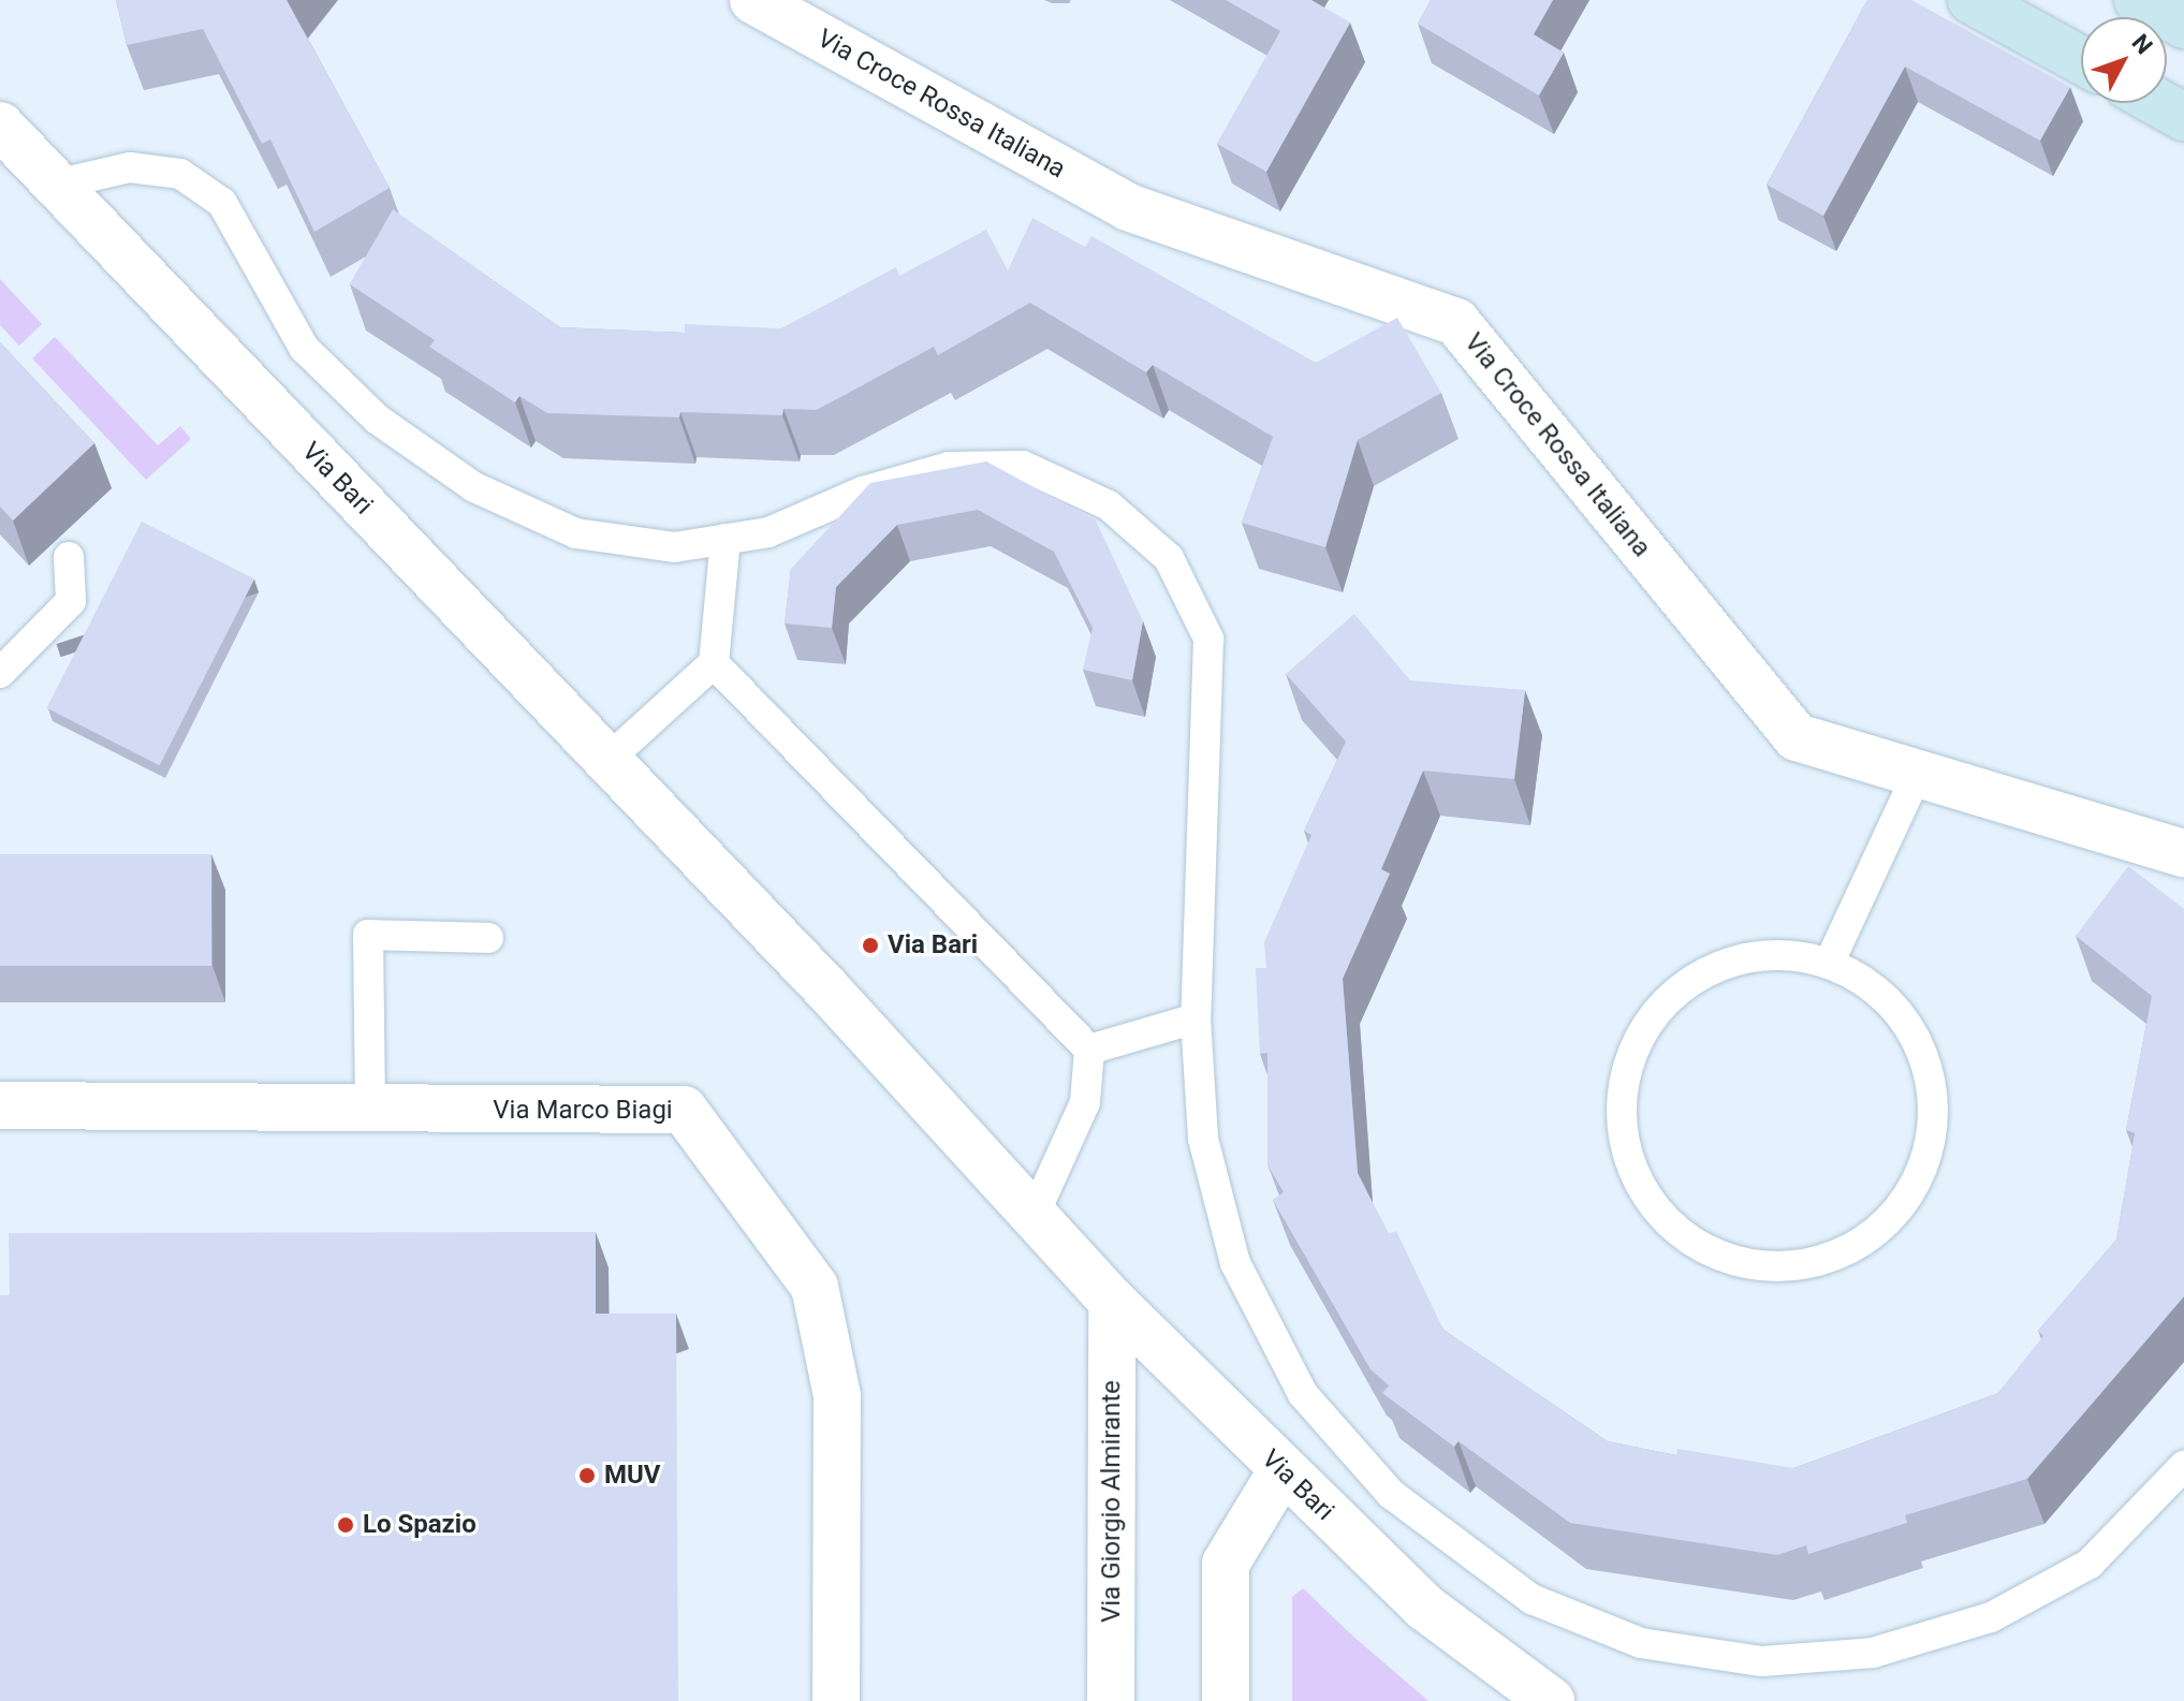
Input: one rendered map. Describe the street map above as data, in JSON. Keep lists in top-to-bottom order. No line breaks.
{"streets":{"street":["Via Croce Rossa Italiana","Via Bari","Via Marco Biagi","Via Giorgio Almirante"]},"crossings":[["Via Bari","Via Giorgio Almirante"]],"places":["Via Bari","MUV","Lo Spazio"],"north":"top right"}
